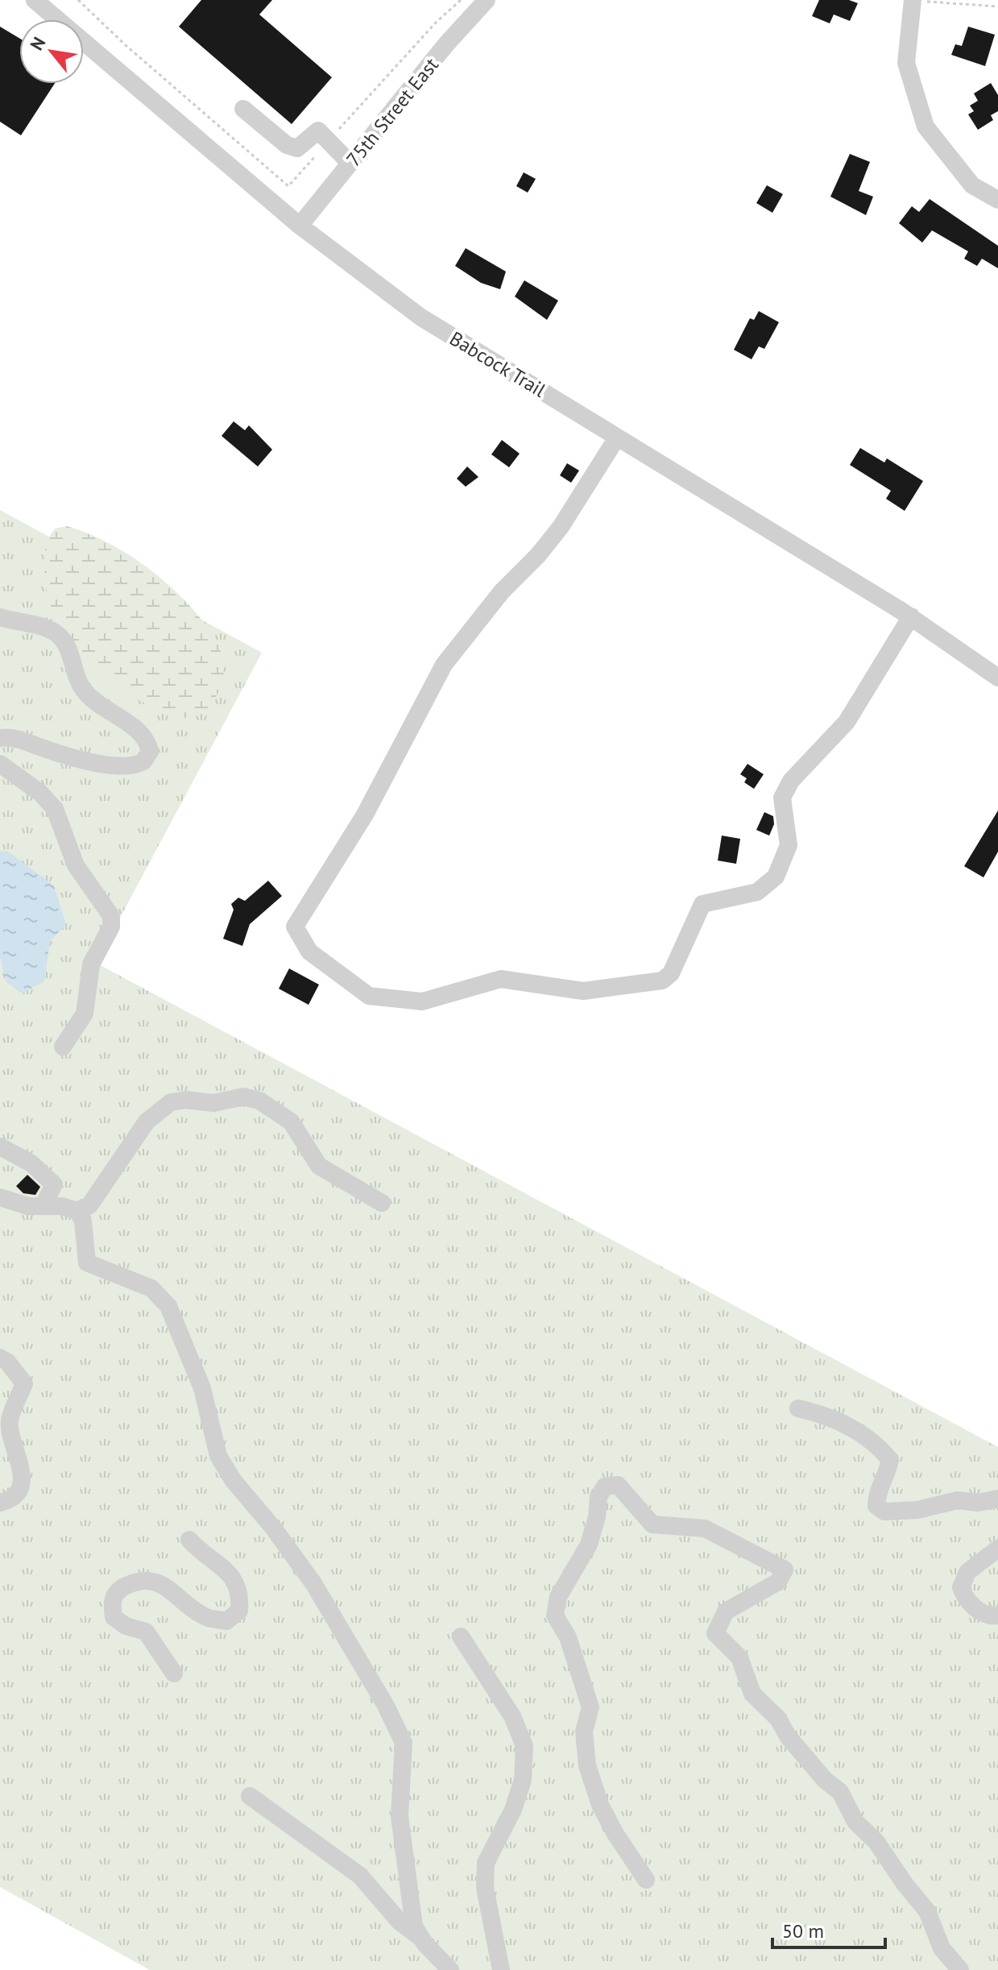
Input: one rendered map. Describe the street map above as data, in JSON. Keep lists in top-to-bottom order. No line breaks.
{"streets":{"street":["75th Street East","Babcock Trail"]},"crossings":[["75th Street East","Babcock Trail"]],"scale_bar":"50 m","north":"top left"}
